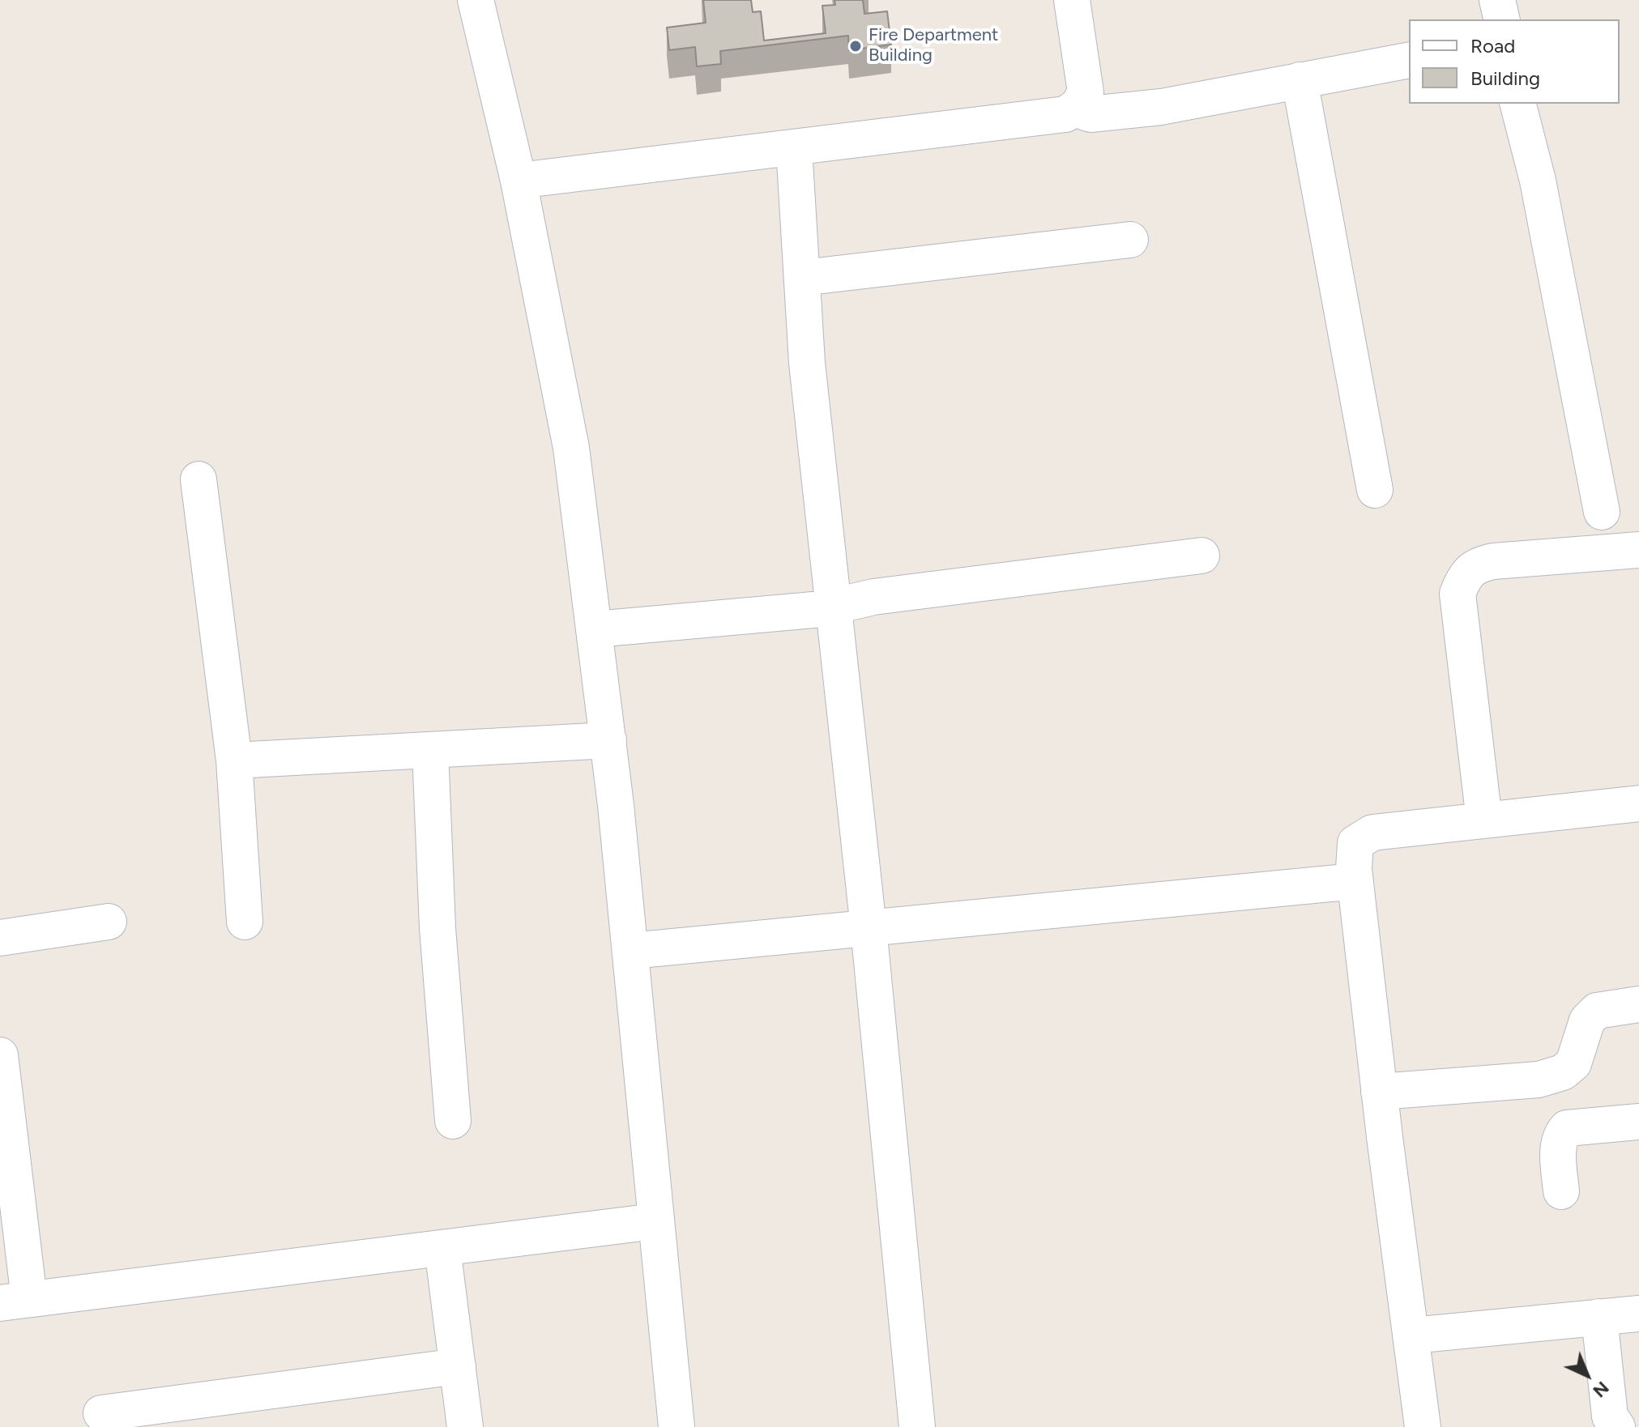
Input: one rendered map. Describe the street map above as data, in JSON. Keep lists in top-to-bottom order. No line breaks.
{"places":["Fire Department Building"],"legend":["Road","Building"],"north":"bottom right"}
